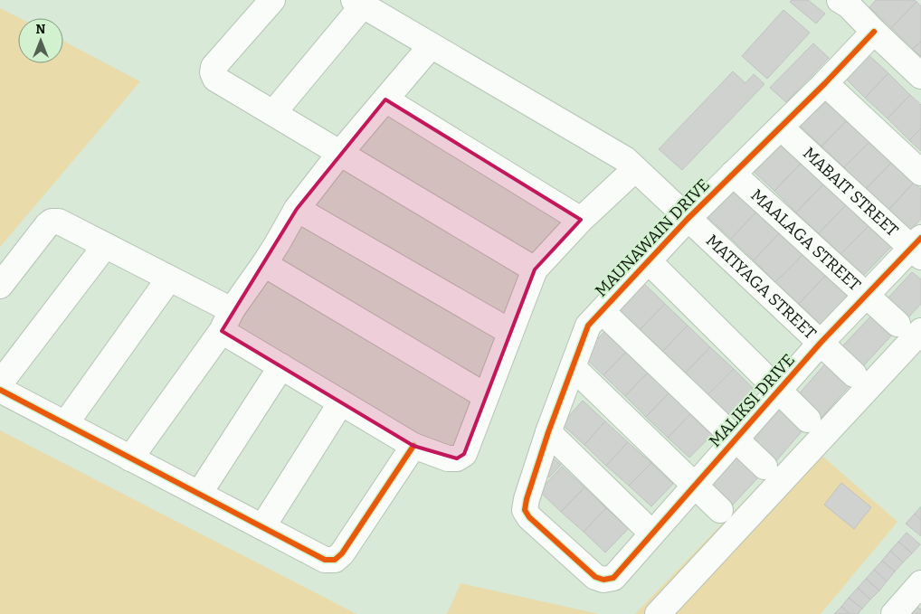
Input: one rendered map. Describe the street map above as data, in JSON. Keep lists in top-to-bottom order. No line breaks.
{"streets":{"street":["MABAIT STREET","MAUNAWAIN DRIVE","MAALAGA STREET","MATIYAGA STREET","MALIKSI DRIVE"]},"crossings":[["MABAIT STREET","MAUNAWAIN DRIVE"],["MABAIT STREET","MALIKSI DRIVE"],["MAUNAWAIN DRIVE","MAALAGA STREET"],["MAUNAWAIN DRIVE","MATIYAGA STREET"],["MAUNAWAIN DRIVE","MALIKSI DRIVE"],["MAALAGA STREET","MALIKSI DRIVE"],["MATIYAGA STREET","MALIKSI DRIVE"]],"north":"top"}
